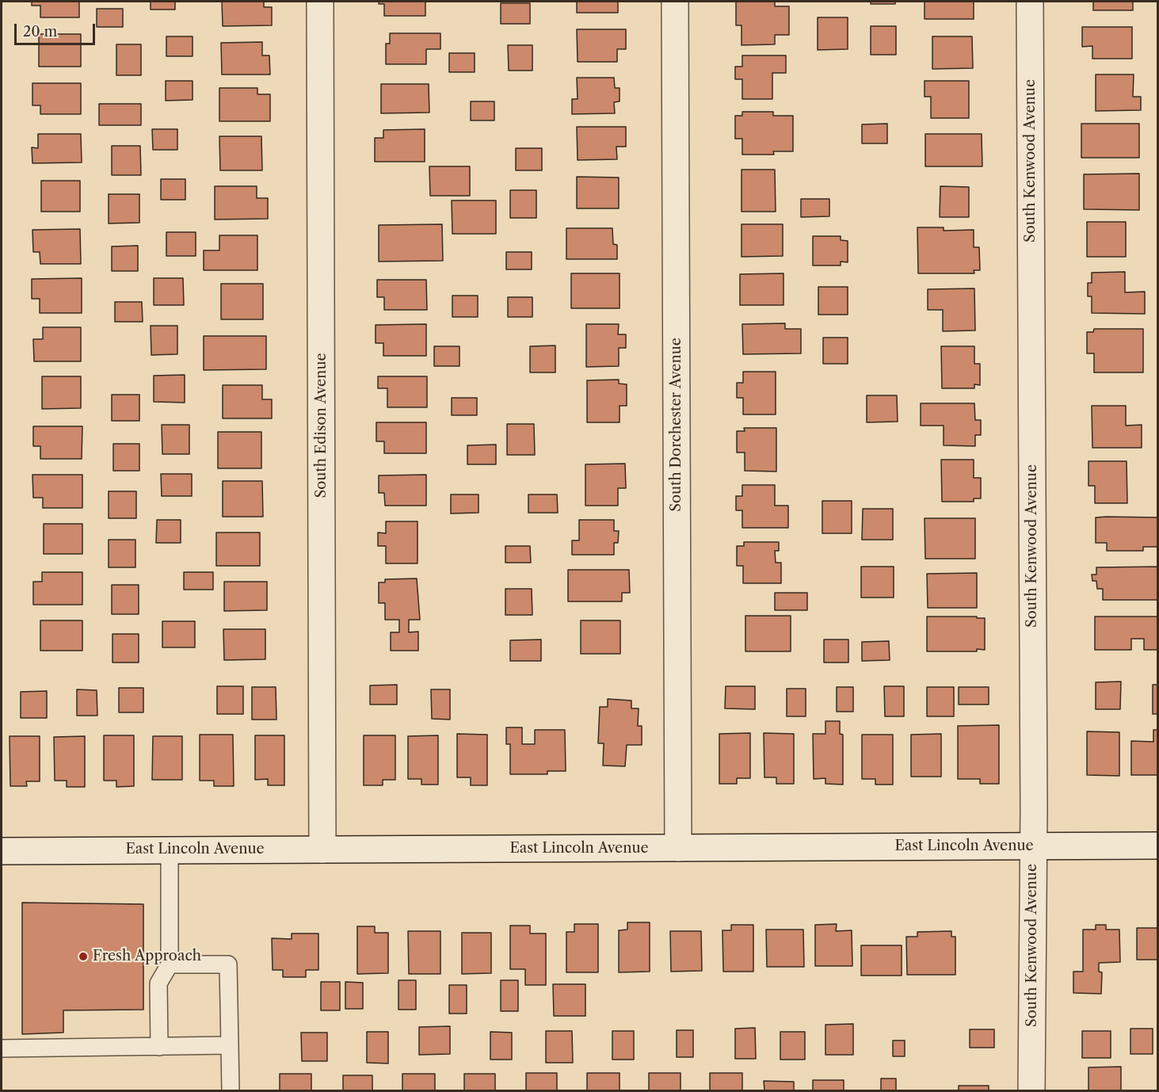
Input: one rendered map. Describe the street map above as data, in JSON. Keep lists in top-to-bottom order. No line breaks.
{"streets":{"street":["South Kenwood Avenue","South Dorchester Avenue","South Edison Avenue","East Lincoln Avenue"]},"crossings":[["South Kenwood Avenue","East Lincoln Avenue"],["South Dorchester Avenue","East Lincoln Avenue"],["South Edison Avenue","East Lincoln Avenue"]],"places":["Fresh Approach"],"scale_bar":"20 m"}
